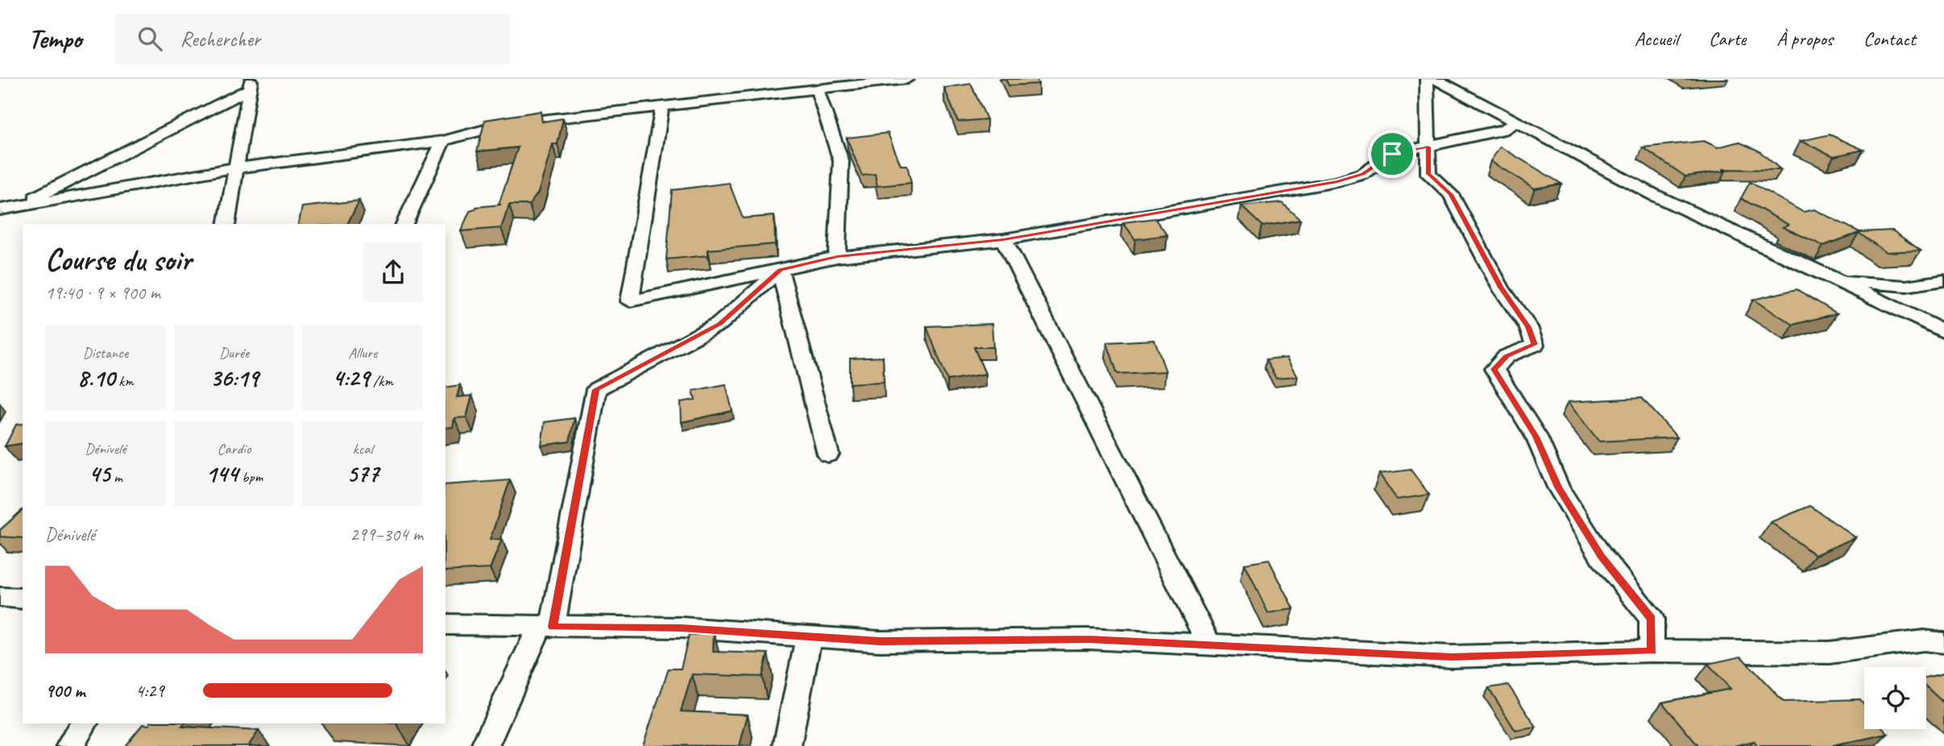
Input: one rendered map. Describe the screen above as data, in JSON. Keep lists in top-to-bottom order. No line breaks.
{"page":{"header":"Tempo","search":"Rechercher","nav":["Accueil","Carte","À propos","Contact"],"heading":["Course du soir","19:40 · 9 × 900 m"],"stats":[["Distance","8.10 km"],["Durée","36:19"],["Allure","4:29 /km"],["Dénivelé","45 m"],["Cardio","144 bpm"],["kcal","577"]],"chart":["Dénivelé","299–304 m"],"list":[{"name":"900 m","note":"4:29"}]}}
